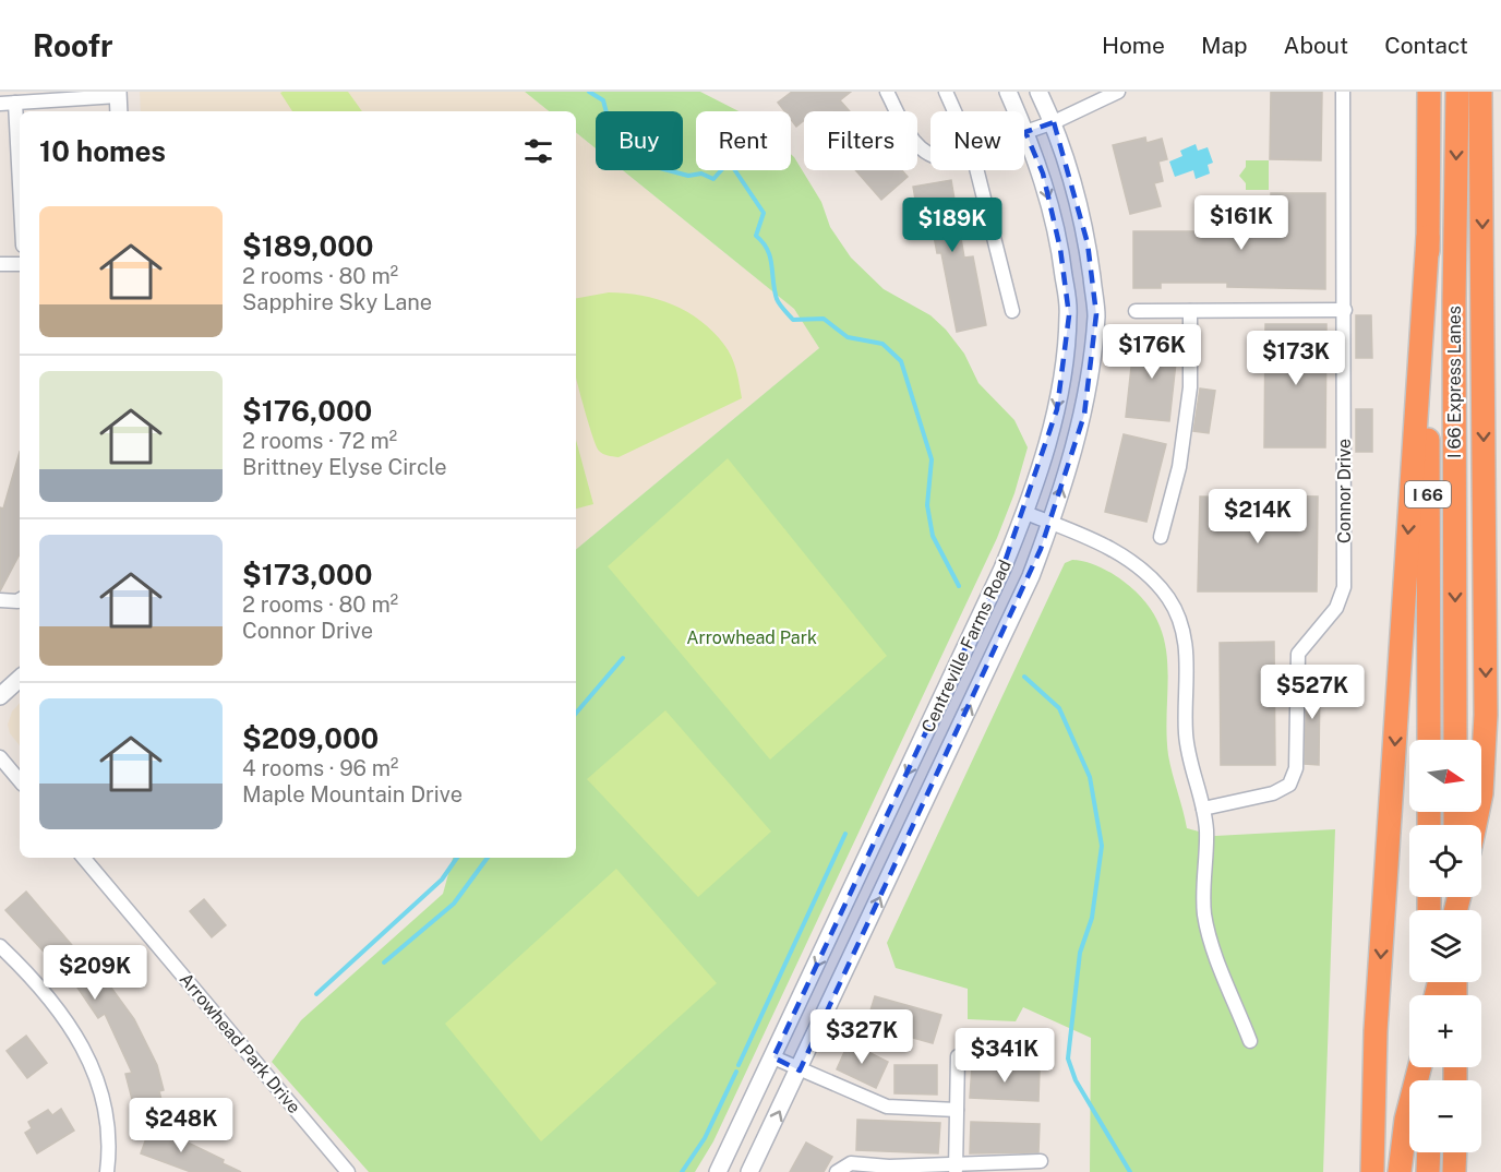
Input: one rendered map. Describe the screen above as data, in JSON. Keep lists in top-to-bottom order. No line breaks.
{"streets":{"highway":["I 66 Express Lanes","I 66"],"street":["Connor Drive","Centreville Farms Road","Arrowhead Park Drive"]},"parks":["Arrowhead Park"],"north":"right","page":{"header":"Roofr","nav":["Home","Map","About","Contact"],"chip":["Buy","Rent","Filters","New"],"heading":"10 homes","list":[{"name":"$189,000","note":"2 rooms · 80 m² · Sapphire Sky Lane"},{"name":"$176,000","note":"2 rooms · 72 m² · Brittney Elyse Circle"},{"name":"$173,000","note":"2 rooms · 80 m² · Connor Drive"},{"name":"$209,000","note":"4 rooms · 96 m² · Maple Mountain Drive"}],"price":["$161K","$189K","$176K","$173K","$214K","$527K","$209K","$327K","$341K","$248K"],"map_buttons":["+","−"]}}
